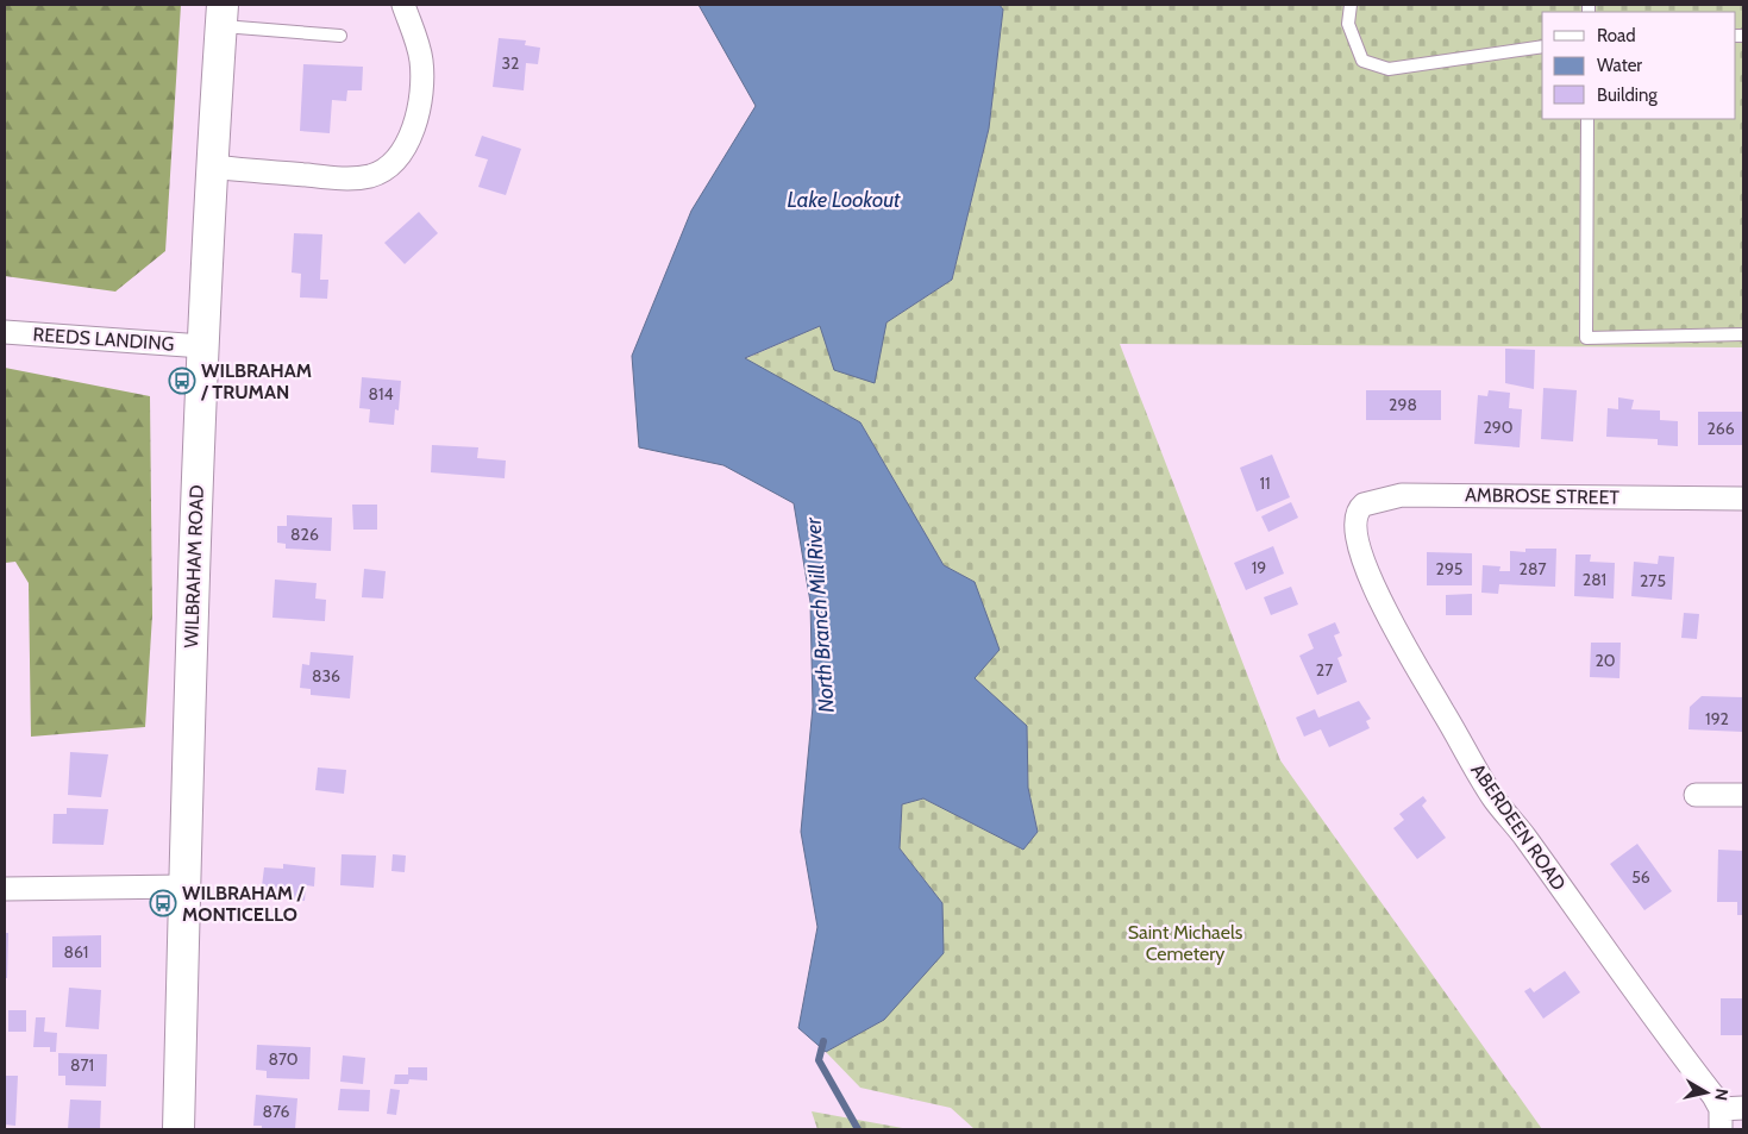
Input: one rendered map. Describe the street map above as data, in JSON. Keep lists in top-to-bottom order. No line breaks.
{"streets":{"main road":["WILBRAHAM ROAD"],"street":["REEDS LANDING","AMBROSE STREET","ABERDEEN ROAD"]},"crossings":[["REEDS LANDING","WILBRAHAM ROAD"],["AMBROSE STREET","ABERDEEN ROAD"]],"water":["Lake Lookout","North Branch Mill River"],"parks":["Saint Michaels Cemetery"],"places":{"bus stop":["WILBRAHAM / TRUMAN","WILBRAHAM / MONTICELLO"]},"house_numbers":["32","814","298","290","266","11","826","19","295","287","281","275","20","27","836","192","56","861","870","871","876"],"legend":["Road","Water","Building"],"north":"right"}
